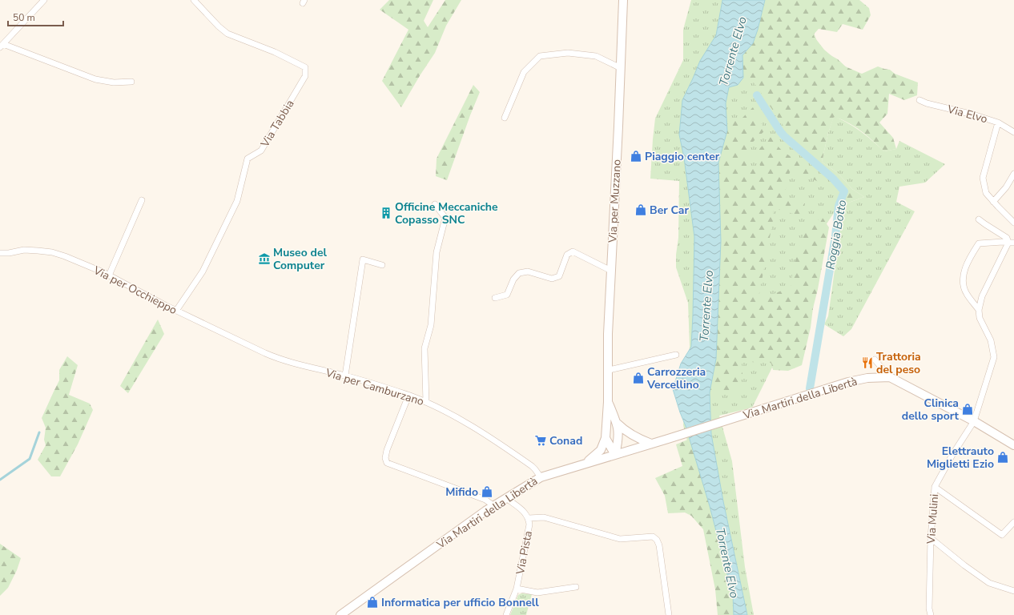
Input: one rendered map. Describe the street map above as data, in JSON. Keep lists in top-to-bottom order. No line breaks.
{"streets":{"main road":["Via per Muzzano","Via Martiri della Libertà"],"street":["Via Elvo","Via Tabbia","Via per Occhieppo","Via per Camburzano","Via Mulini","Via Pista"]},"crossings":[["Via Tabbia","Via per Occhieppo"],["Via per Muzzano","Via Martiri della Libertà"],["Via per Occhieppo","Via per Camburzano"],["Via per Camburzano","Via Martiri della Libertà"],["Via Martiri della Libertà","Via Mulini"],["Via Martiri della Libertà","Via Pista"]],"water":["Torrente Elvo","Roggia Botto"],"places":{"shop":["Piaggio center","Ber Car","Carrozzeria Vercellino","Clinica dello sport","Elettrauto Miglietti Ezio","Mifido","Informatica per ufficio Bonnell"],"building":["Officine Meccaniche Copasso SNC"],"museum":["Museo del Computer"],"restaurant":["Trattoria del peso"],"supermarket":["Conad"]},"scale_bar":"50 m"}
